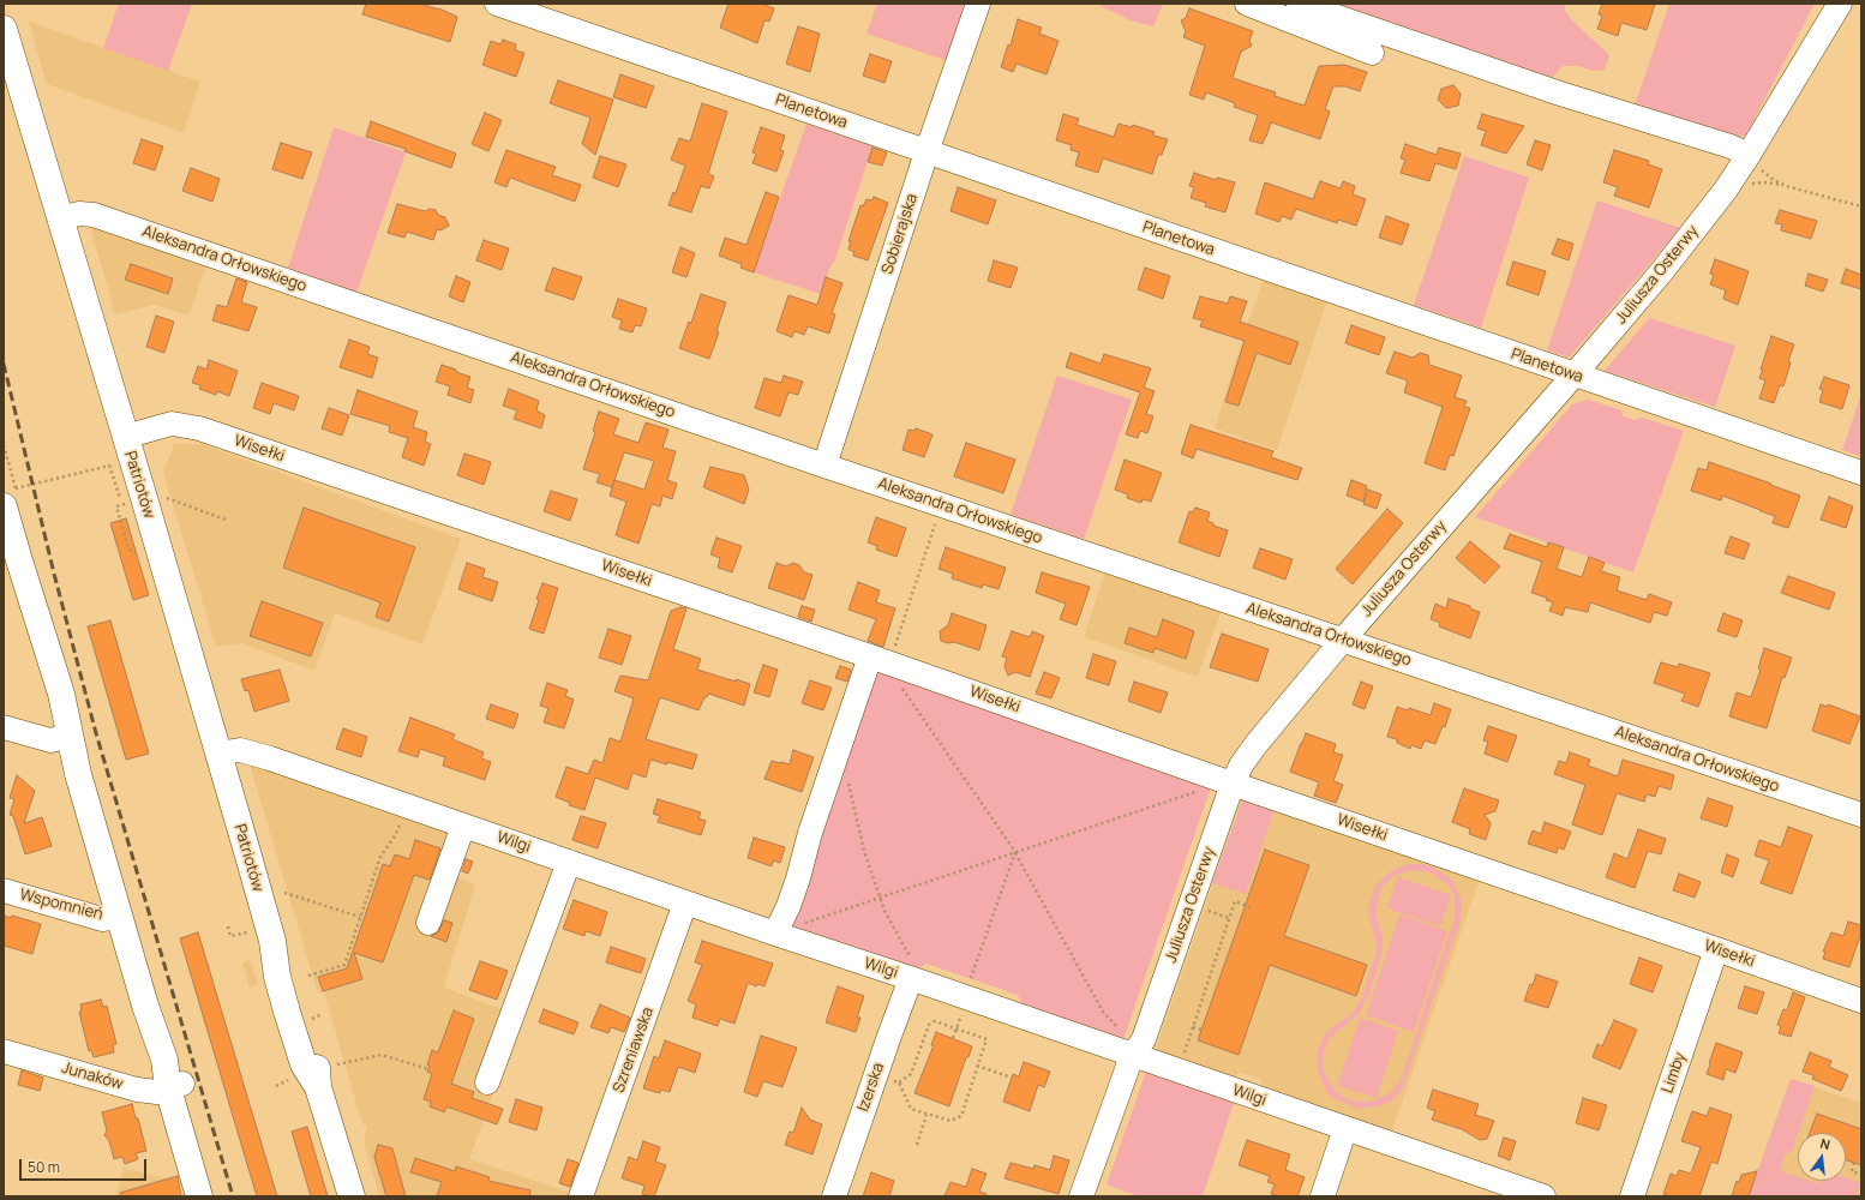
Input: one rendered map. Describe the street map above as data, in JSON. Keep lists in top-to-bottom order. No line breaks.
{"streets":{"main road":["Patriotów"],"street":["Planetowa","Sobierajska","Aleksandra Orłowskiego","Juliusza Osterwy","Wisełki","Wilgi","Wspomnień","Szreniawska","Limby","Junaków","Izerska"]},"crossings":[["Planetowa","Sobierajska"],["Planetowa","Juliusza Osterwy"],["Sobierajska","Aleksandra Orłowskiego"],["Aleksandra Orłowskiego","Juliusza Osterwy"],["Aleksandra Orłowskiego","Patriotów"],["Juliusza Osterwy","Wisełki"],["Juliusza Osterwy","Wilgi"],["Wisełki","Patriotów"],["Wisełki","Limby"],["Patriotów","Wilgi"],["Wilgi","Szreniawska"],["Wilgi","Izerska"]],"scale_bar":"50 m","north":"top"}
